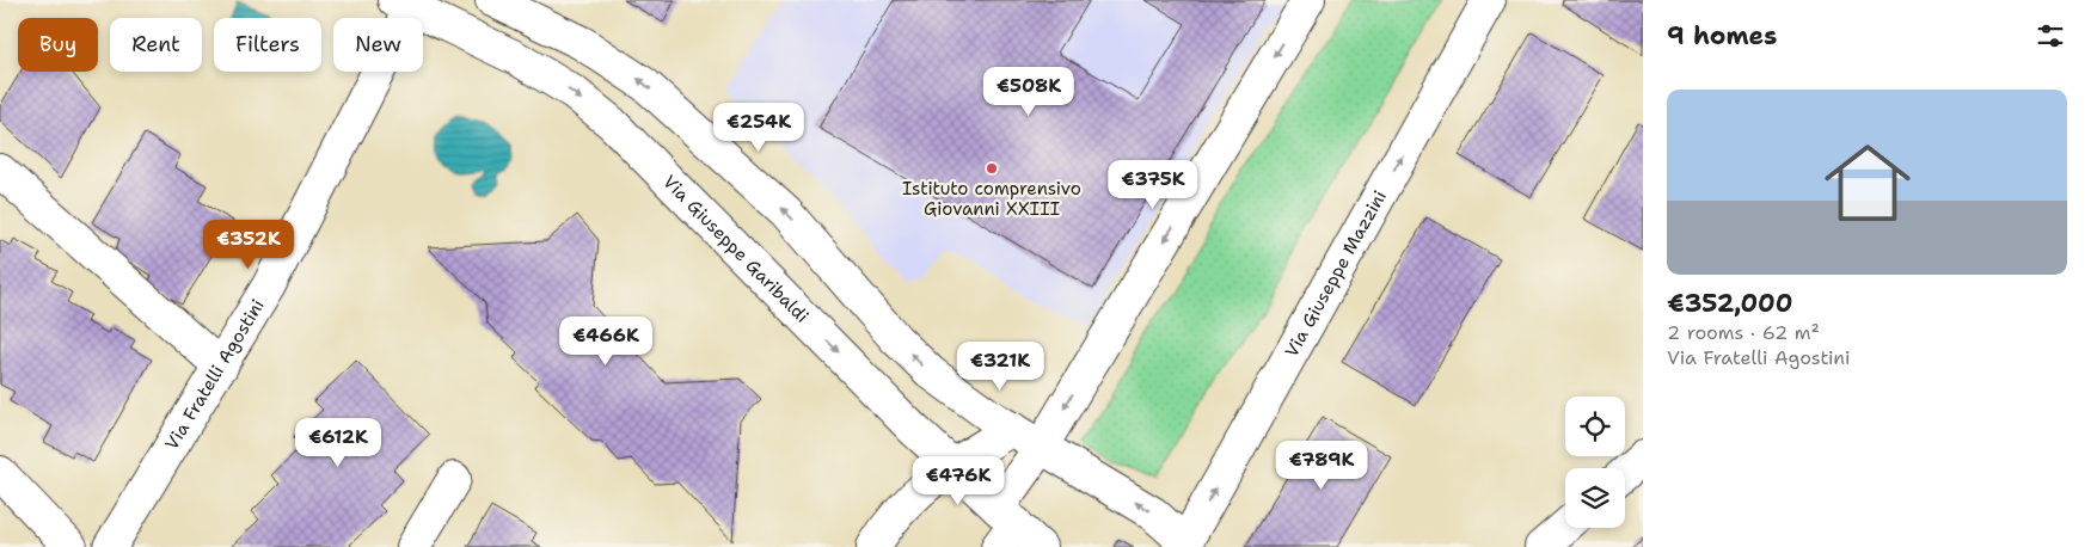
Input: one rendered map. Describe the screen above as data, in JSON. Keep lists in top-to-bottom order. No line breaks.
{"streets":{"street":["Via Giuseppe Garibaldi","Via Giuseppe Mazzini","Via Fratelli Agostini"]},"crossings":[["Via Giuseppe Garibaldi","Via Fratelli Agostini"]],"places":["Istituto comprensivo Giovanni XXIII"],"page":{"heading":"9 homes","chip":["Buy","Rent","Filters","New"],"price":["€508K","€254K","€375K","€352K","€466K","€321K","€612K","€789K","€476K"],"list":[{"name":"€352,000","note":"2 rooms · 62 m² · Via Fratelli Agostini"}]}}
